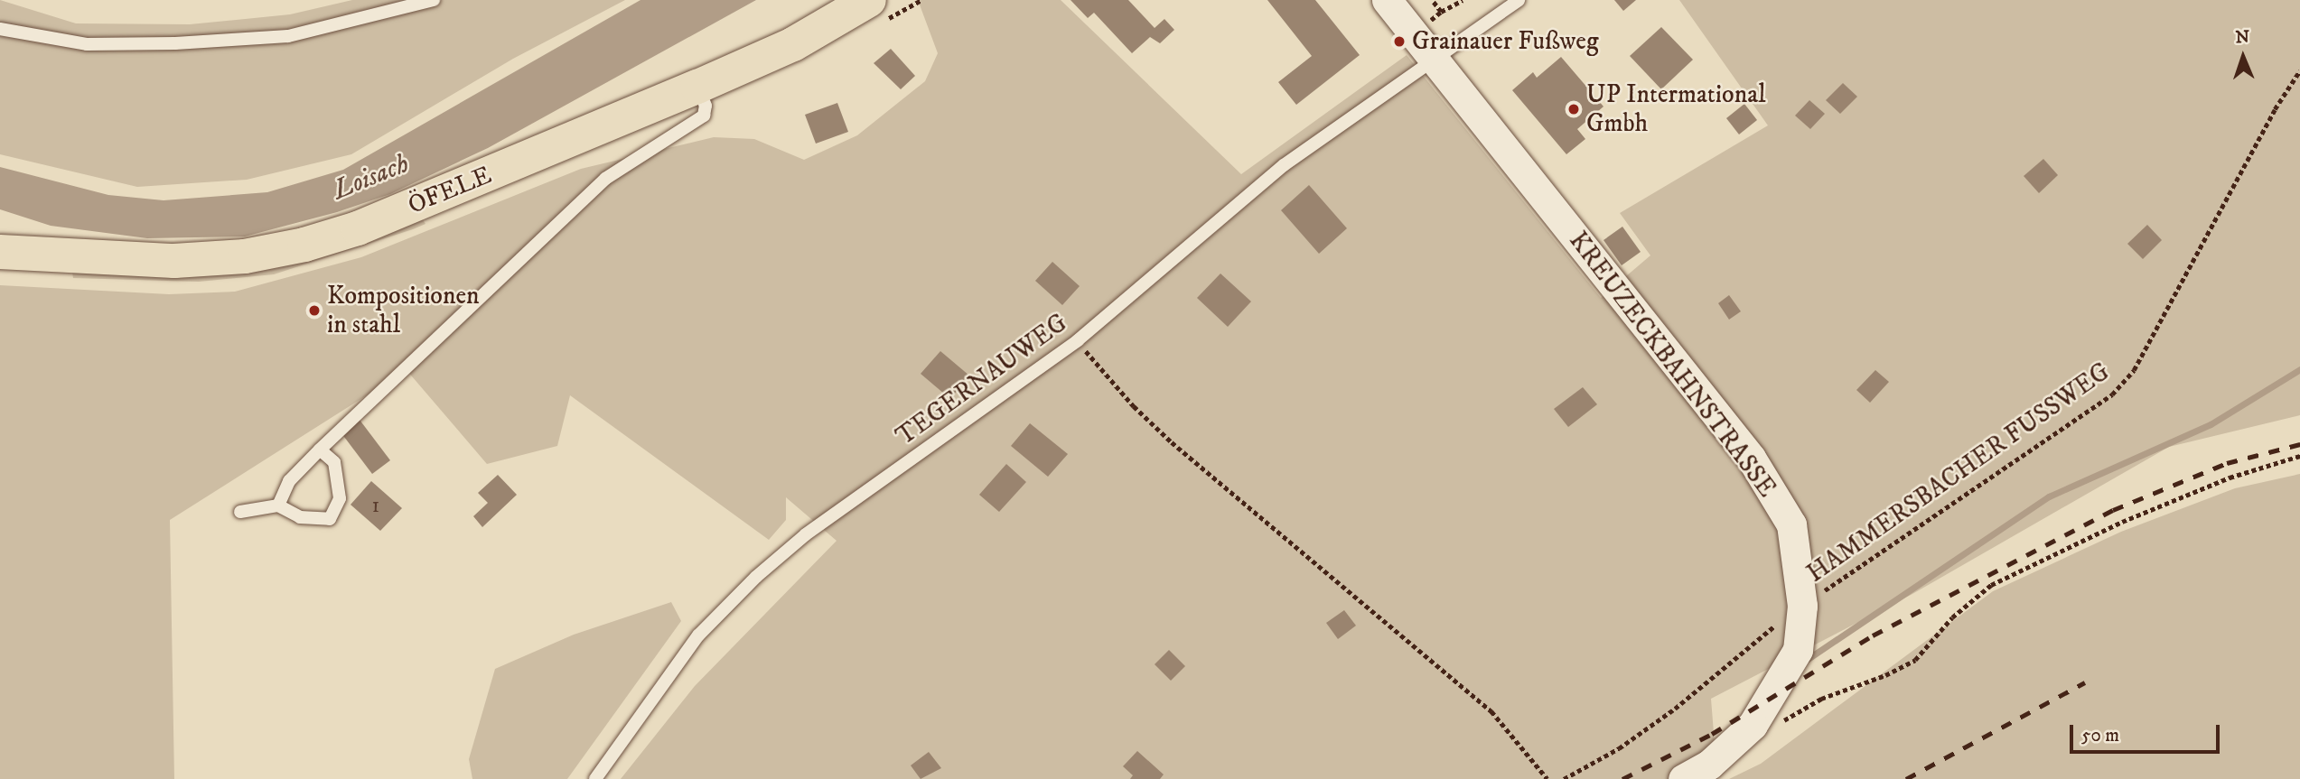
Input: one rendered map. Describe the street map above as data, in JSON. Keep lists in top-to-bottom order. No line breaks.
{"streets":{"main road":["ÖFELE"],"street":["KREUZECKBAHNSTRASSE"],"lane":["TEGERNAUWEG"],"path":["HAMMERSBACHER FUSSWEG"]},"crossings":[["KREUZECKBAHNSTRASSE","TEGERNAUWEG"],["KREUZECKBAHNSTRASSE","HAMMERSBACHER FUSSWEG"]],"water":["Loisach"],"places":["Grainauer Fußweg","UP Intermational Gmbh","Kompositionen in stahl"],"house_numbers":["1"],"scale_bar":"50 m","north":"top"}
